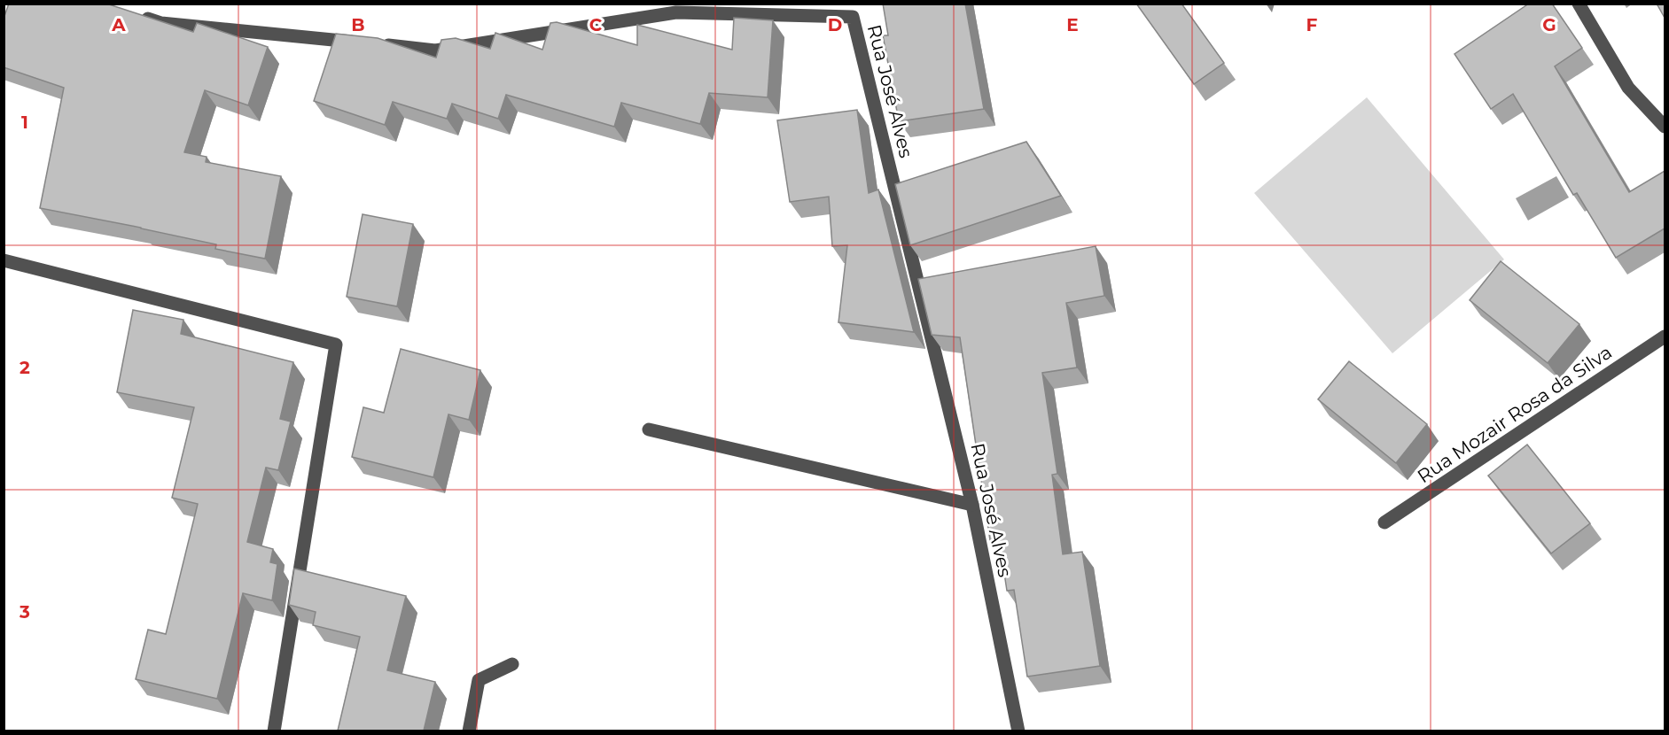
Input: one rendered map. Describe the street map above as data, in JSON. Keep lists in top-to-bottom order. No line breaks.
{"streets":{"street":["Rua José Alves","Rua Mozair Rosa da Silva"]},"grid":{"columns":["A","B","C","D","E","F","G"],"rows":["1","2","3"]}}
